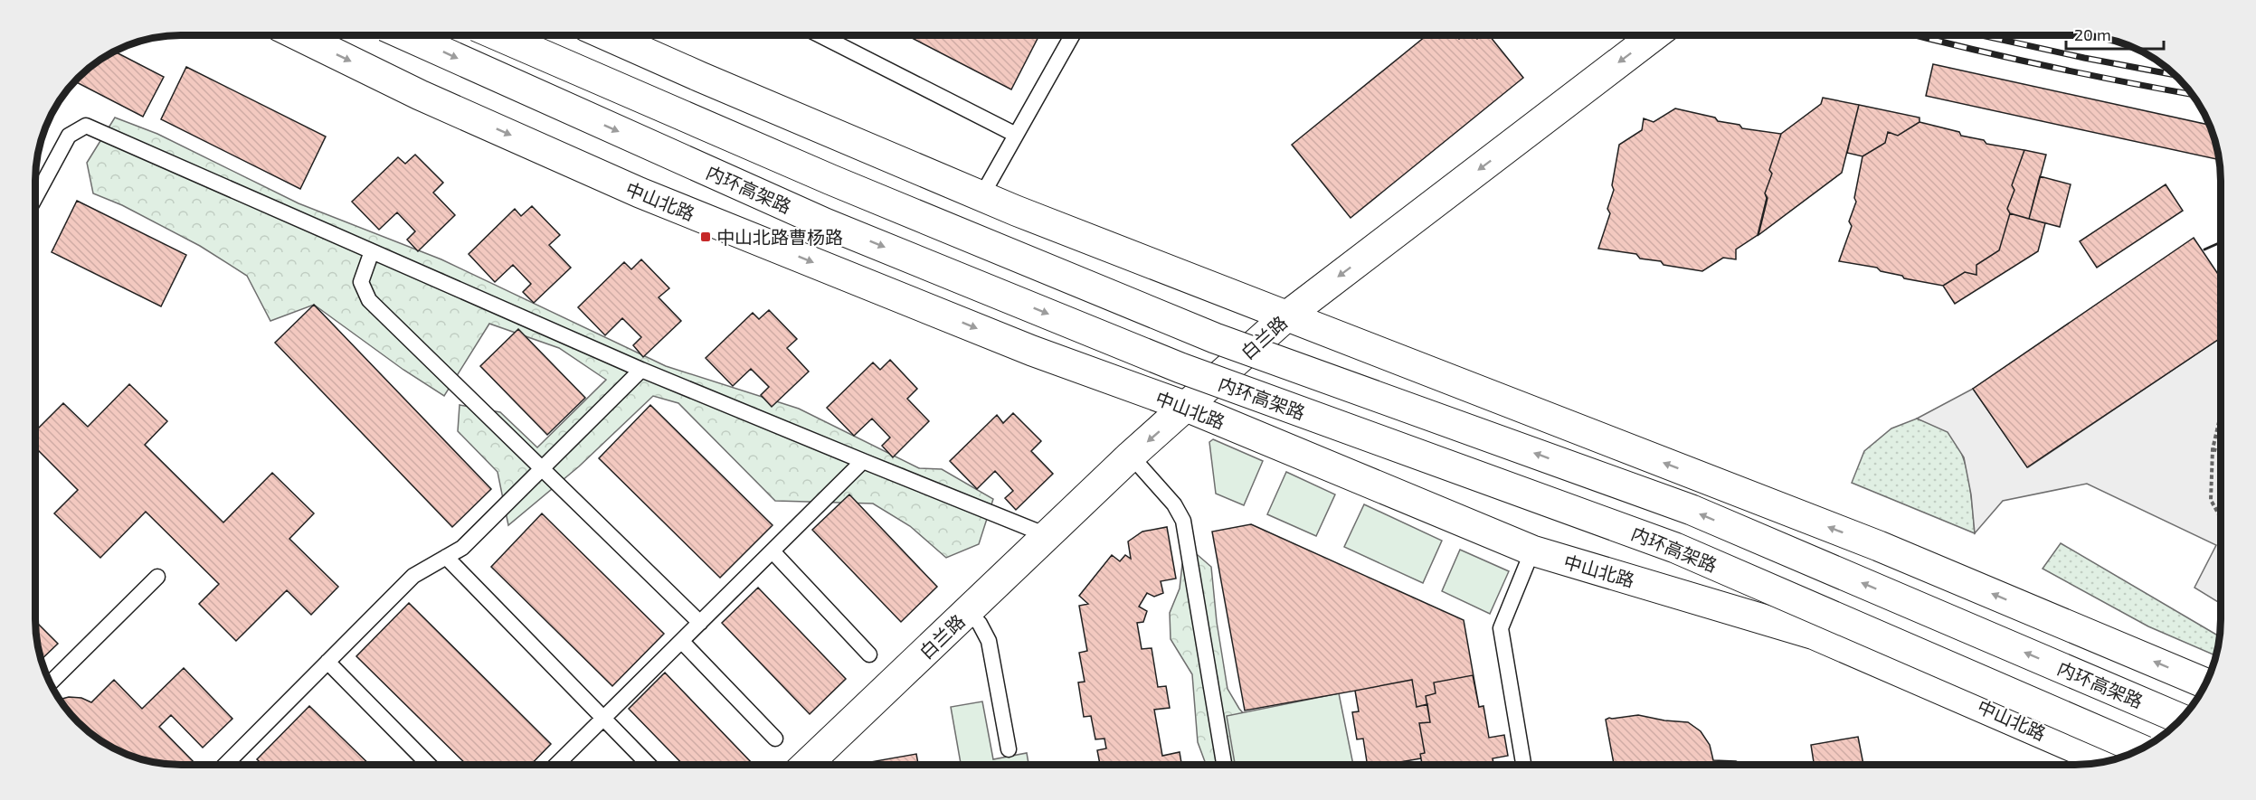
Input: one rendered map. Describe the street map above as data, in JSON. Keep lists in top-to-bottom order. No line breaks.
{"streets":{"main road":["内环高架路","中山北路","白兰路"]},"crossings":[["中山北路","白兰路"]],"one_way":["白兰路"],"places":{"transit":["中山北路曹杨路"]},"scale_bar":"20 m"}
